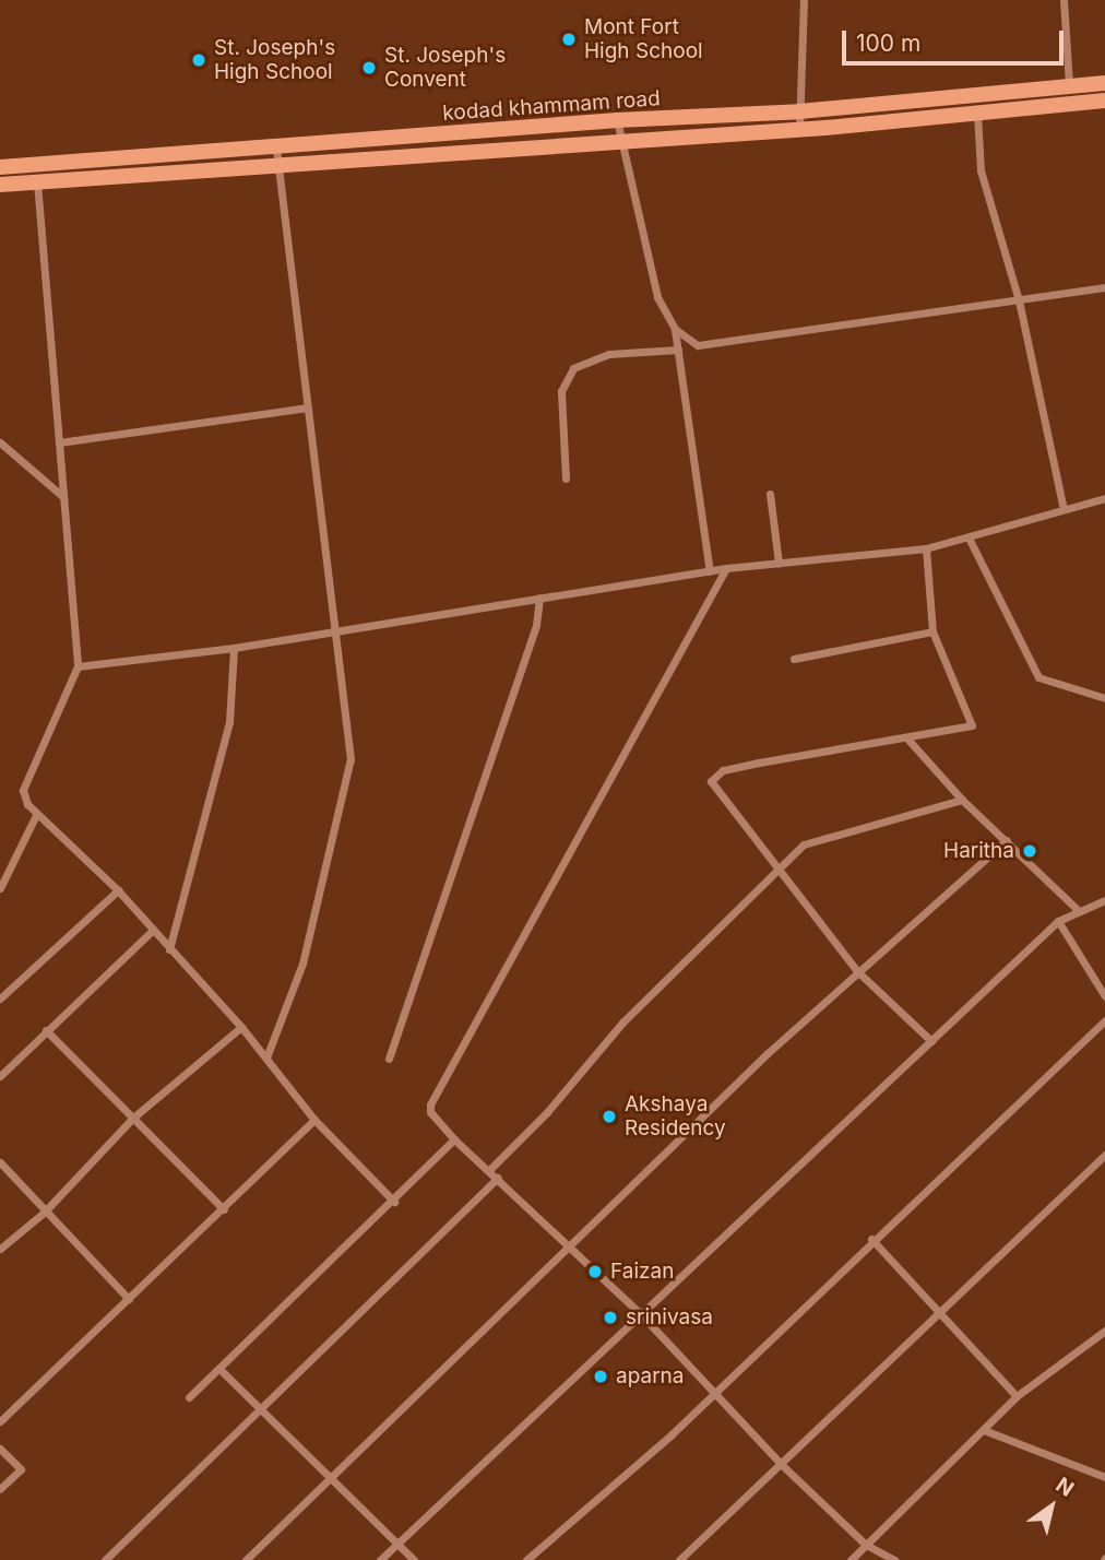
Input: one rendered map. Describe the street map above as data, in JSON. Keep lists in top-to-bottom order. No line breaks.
{"streets":{"main road":["kodad khammam road"]},"places":["Mont Fort High School","St. Joseph's High School","St. Joseph's Convent","Haritha","Akshaya Residency","Faizan","srinivasa","aparna"],"scale_bar":"100 m","north":"top right"}
